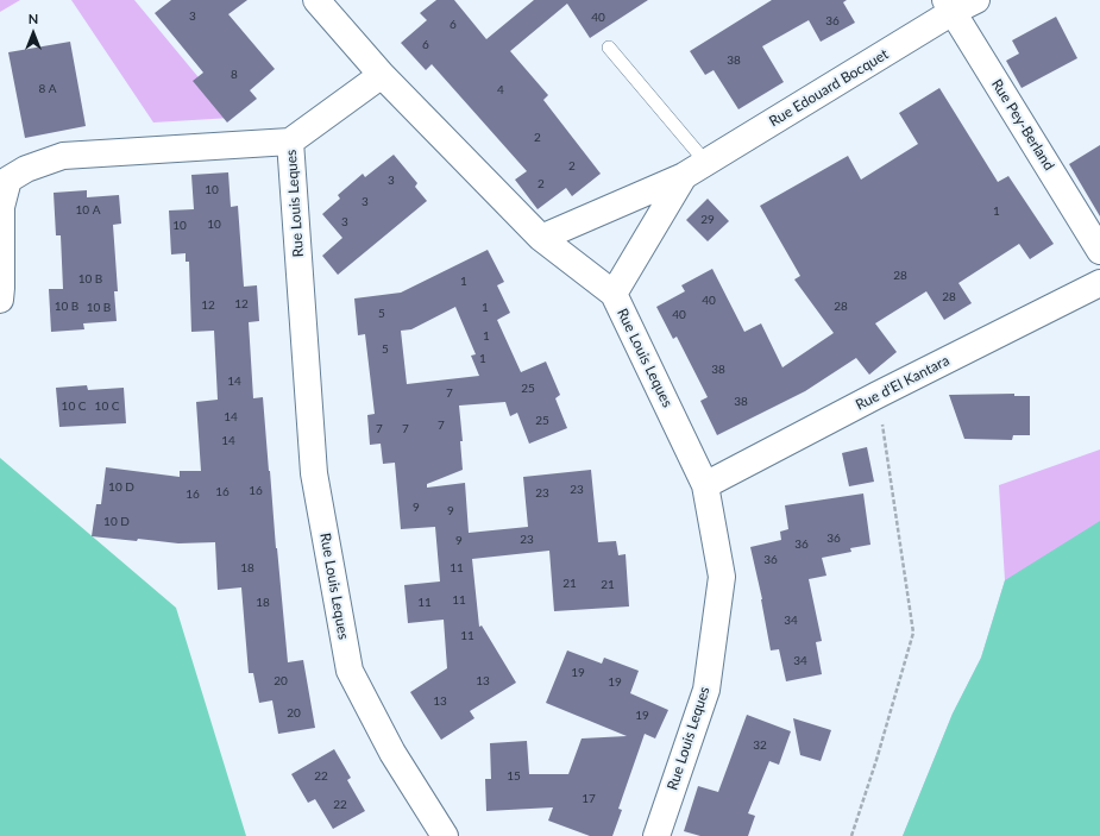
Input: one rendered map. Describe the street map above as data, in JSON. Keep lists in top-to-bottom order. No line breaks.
{"streets":{"street":["Rue Edouard Bocquet","Rue Pey-Berland","Rue Louis Leques","Rue d'El Kantara"]},"crossings":[["Rue Edouard Bocquet","Rue Pey-Berland"],["Rue Edouard Bocquet","Rue Louis Leques"],["Rue Louis Leques","Rue d'El Kantara"]],"house_numbers":["3","40","36","6","6","38","8","8 A","4","2","2","3","2","10","3","10 A","1","29","3","10","10","28","10 B","1","28","40","12","12","10 B","28","10 B","1","5","40","1","5","1","38","14","25","7","38","10 C","10 C","14","25","7","7","7","14","10 D","23","16","16","23","16","9","9","10 D","36","23","9","36","36","18","11","21","21","11","18","11","34","11","34","19","20","13","19","13","20","19","32","22","15","17","22"],"north":"top"}
